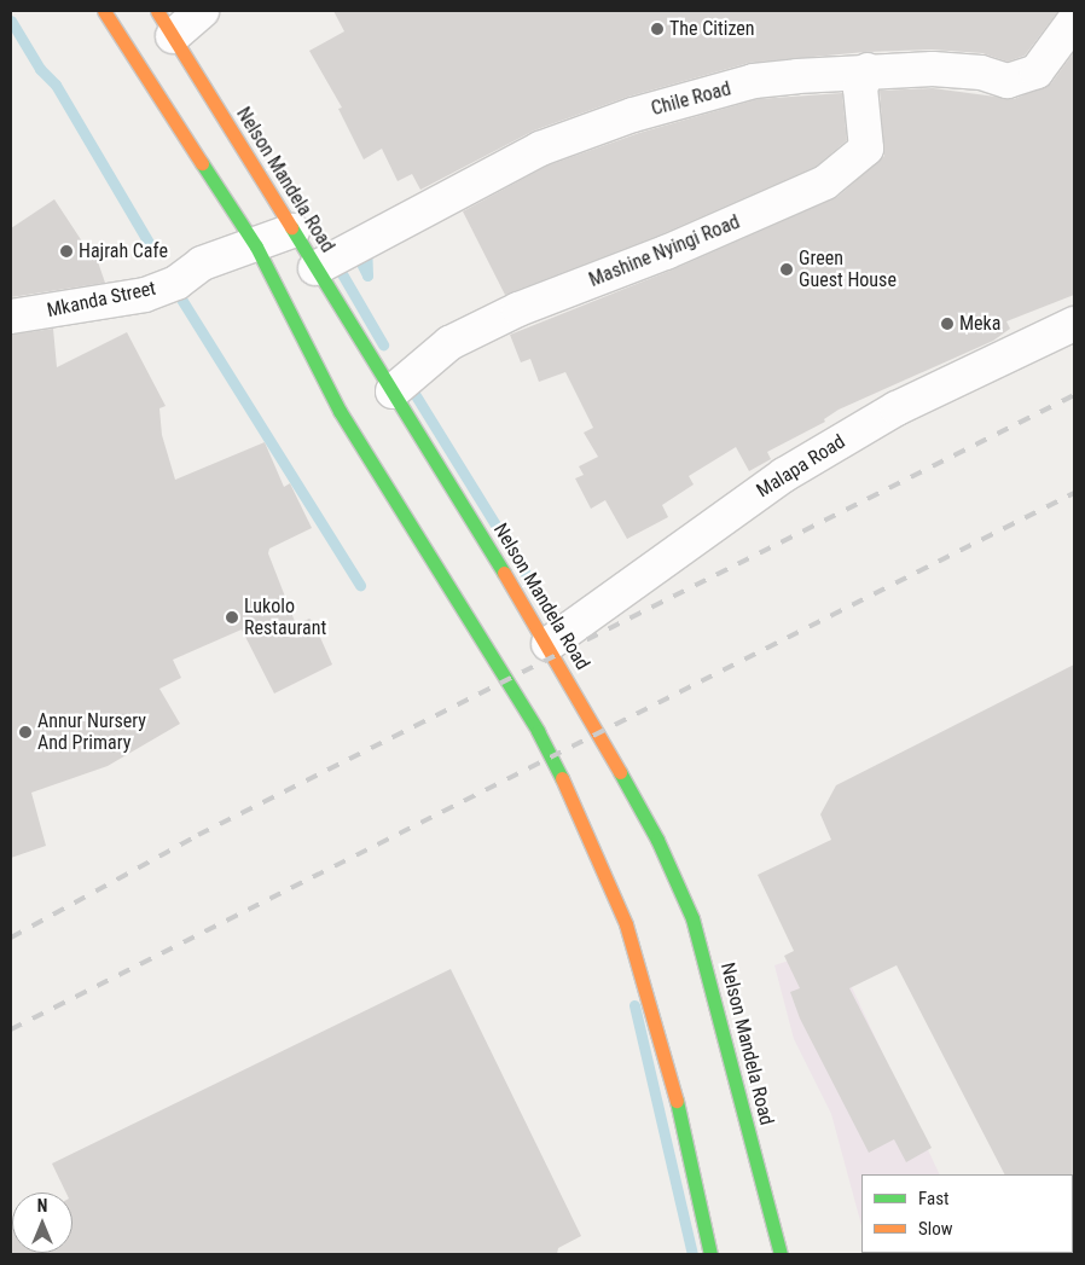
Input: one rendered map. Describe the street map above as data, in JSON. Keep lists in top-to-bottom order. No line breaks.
{"streets":{"main road":["Nelson Mandela Road"],"street":["Chile Road","Mashine Nyingi Road","Mkanda Street","Malapa Road"]},"crossings":[["Chile Road","Nelson Mandela Road"],["Chile Road","Mashine Nyingi Road"],["Nelson Mandela Road","Mashine Nyingi Road"],["Nelson Mandela Road","Mkanda Street"],["Nelson Mandela Road","Malapa Road"]],"places":["The Citizen","Hajrah Cafe","Green Guest House","Meka","Lukolo Restaurant","Annur Nursery And Primary"],"legend":["Fast","Slow"],"north":"top"}
